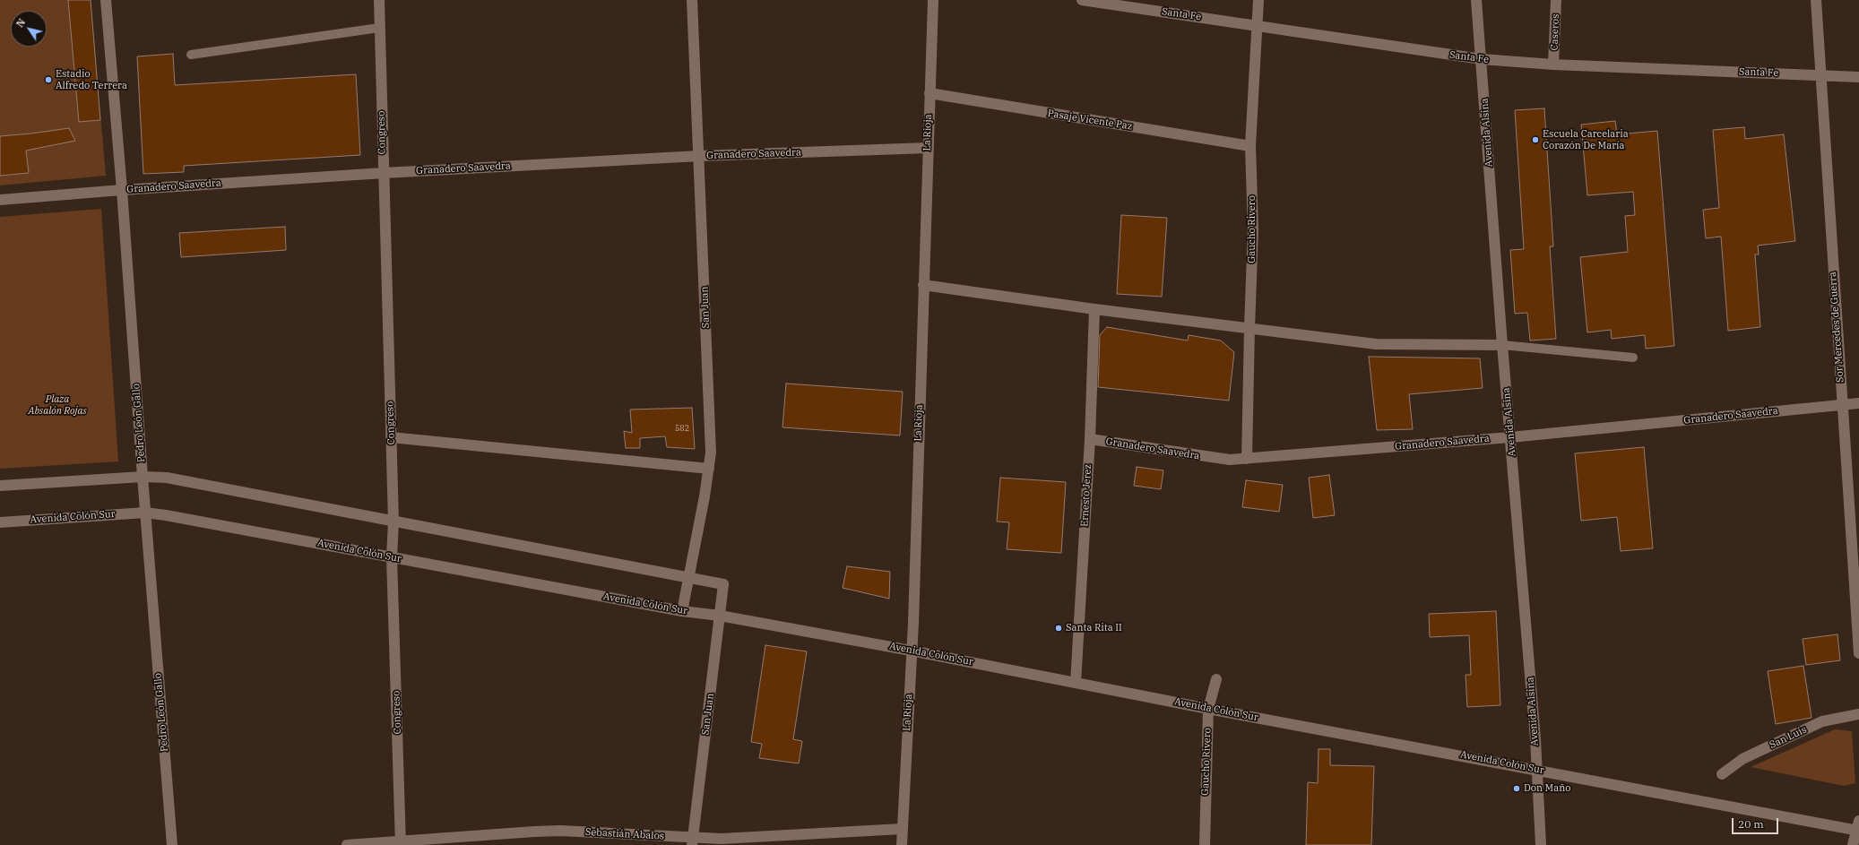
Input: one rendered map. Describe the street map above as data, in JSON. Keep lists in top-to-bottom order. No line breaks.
{"streets":{"street":["Santa Fe","Caseros","Pasaje Vicente Paz","Congreso","La Rioja","Avenida Alsina","Granadero Saavedra","Gaucho Rivero","San Juan","Sor Mercedes de Guerra","Pedro León Gallo","Ernesto Jerez","Avenida Colón Sur","San Luis","Sebastián Abalos"]},"crossings":[["Santa Fe","Caseros"],["Santa Fe","Avenida Alsina"],["Santa Fe","Gaucho Rivero"],["Santa Fe","Sor Mercedes de Guerra"],["Pasaje Vicente Paz","La Rioja"],["Pasaje Vicente Paz","Gaucho Rivero"],["Congreso","Granadero Saavedra"],["Congreso","Avenida Colón Sur"],["Congreso","Sebastián Abalos"],["La Rioja","Granadero Saavedra"],["La Rioja","Avenida Colón Sur"],["La Rioja","Sebastián Abalos"],["Avenida Alsina","Granadero Saavedra"],["Avenida Alsina","Avenida Colón Sur"],["Granadero Saavedra","Gaucho Rivero"],["Granadero Saavedra","San Juan"],["Granadero Saavedra","Sor Mercedes de Guerra"],["Granadero Saavedra","Pedro León Gallo"],["Granadero Saavedra","Ernesto Jerez"],["Gaucho Rivero","Avenida Colón Sur"],["San Juan","Avenida Colón Sur"],["San Juan","Sebastián Abalos"],["Pedro León Gallo","Avenida Colón Sur"],["Ernesto Jerez","Avenida Colón Sur"]],"parks":["Plaza Absalón Rojas"],"places":["Estadio Alfredo Terrera","Escuela Carcelaria Corazón De María","Santa Rita II","Don Maño"],"house_numbers":["582"],"scale_bar":"20 m","north":"top left"}
